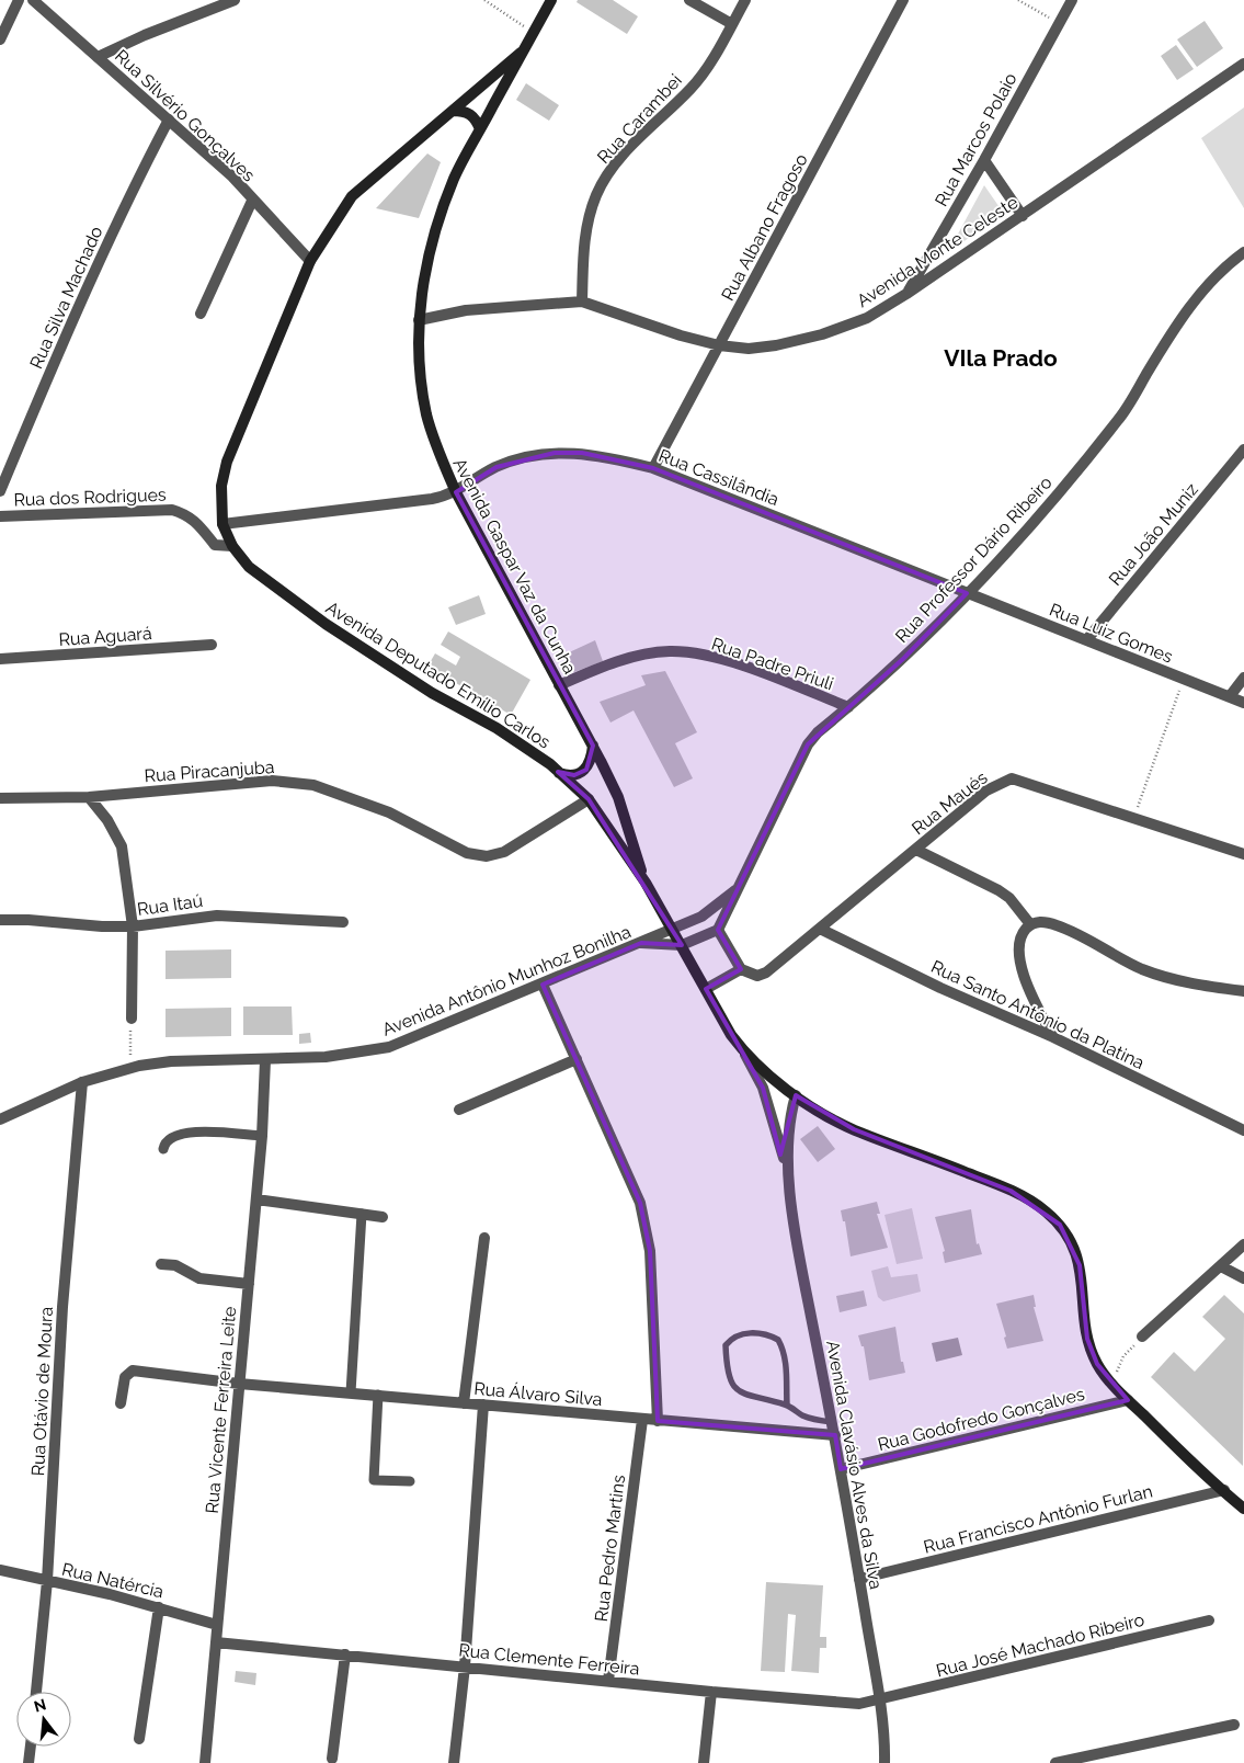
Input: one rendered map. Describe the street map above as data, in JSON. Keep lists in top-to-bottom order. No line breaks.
{"streets":{"main road":["Avenida Gaspar Vaz da Cunha","Avenida Deputado Emílio Carlos"],"street":["Rua Silvério Gonçalves","Rua Carambei","Rua Marcos Polaio","Rua Albano Fragoso","Avenida Monte Celeste","Rua Silva Machado","Rua Cassilândia","Rua dos Rodrigues","Rua João Muniz","Rua Professor Dário Ribeiro","Rua Luiz Gomes","Rua Aguará","Rua Padre Priuli","Rua Piracanjuba","Rua Maués","Rua Itaú","Avenida Antônio Munhoz Bonilha","Rua Santo Antônio da Platina","Rua Otávio de Moura","Rua Álvaro Silva","Rua Vicente Ferreira Leite","Rua Godofredo Gonçalves","Avenida Clavásio Alves da Silva","Rua Francisco Antônio Furlan","Rua Pedro Martins","Rua Natércia","Rua José Machado Ribeiro","Rua Clemente Ferreira"]},"crossings":[["Rua Silvério Gonçalves","Rua Silva Machado"],["Rua Silvério Gonçalves","Avenida Deputado Emílio Carlos"],["Rua Carambei","Avenida Monte Celeste"],["Rua Marcos Polaio","Avenida Monte Celeste"],["Rua Albano Fragoso","Avenida Monte Celeste"],["Rua Albano Fragoso","Rua Cassilândia"],["Avenida Monte Celeste","Avenida Gaspar Vaz da Cunha"],["Rua Cassilândia","Rua Professor Dário Ribeiro"],["Rua Cassilândia","Avenida Gaspar Vaz da Cunha"],["Rua Cassilândia","Rua Luiz Gomes"],["Rua Cassilândia","Avenida Deputado Emílio Carlos"],["Rua dos Rodrigues","Avenida Deputado Emílio Carlos"],["Rua João Muniz","Rua Luiz Gomes"],["Rua Professor Dário Ribeiro","Rua Luiz Gomes"],["Rua Professor Dário Ribeiro","Rua Padre Priuli"],["Rua Professor Dário Ribeiro","Avenida Deputado Emílio Carlos"],["Rua Professor Dário Ribeiro","Avenida Antônio Munhoz Bonilha"],["Avenida Gaspar Vaz da Cunha","Rua Padre Priuli"],["Avenida Gaspar Vaz da Cunha","Avenida Deputado Emílio Carlos"],["Avenida Deputado Emílio Carlos","Rua Piracanjuba"],["Avenida Deputado Emílio Carlos","Avenida Antônio Munhoz Bonilha"],["Avenida Deputado Emílio Carlos","Rua Godofredo Gonçalves"],["Avenida Deputado Emílio Carlos","Avenida Clavásio Alves da Silva"],["Avenida Deputado Emílio Carlos","Rua Francisco Antônio Furlan"],["Rua Maués","Rua Santo Antônio da Platina"],["Avenida Antônio Munhoz Bonilha","Rua Otávio de Moura"],["Avenida Antônio Munhoz Bonilha","Rua Vicente Ferreira Leite"],["Rua Otávio de Moura","Rua Natércia"],["Rua Álvaro Silva","Rua Vicente Ferreira Leite"],["Rua Álvaro Silva","Avenida Clavásio Alves da Silva"],["Rua Álvaro Silva","Rua Pedro Martins"],["Rua Vicente Ferreira Leite","Rua Natércia"],["Rua Vicente Ferreira Leite","Rua Clemente Ferreira"],["Rua Godofredo Gonçalves","Avenida Clavásio Alves da Silva"],["Avenida Clavásio Alves da Silva","Rua Francisco Antônio Furlan"],["Avenida Clavásio Alves da Silva","Rua José Machado Ribeiro"],["Avenida Clavásio Alves da Silva","Rua Clemente Ferreira"],["Rua Pedro Martins","Rua Clemente Ferreira"],["Rua José Machado Ribeiro","Rua Clemente Ferreira"]],"districts":["VIla Prado"],"north":"top"}
